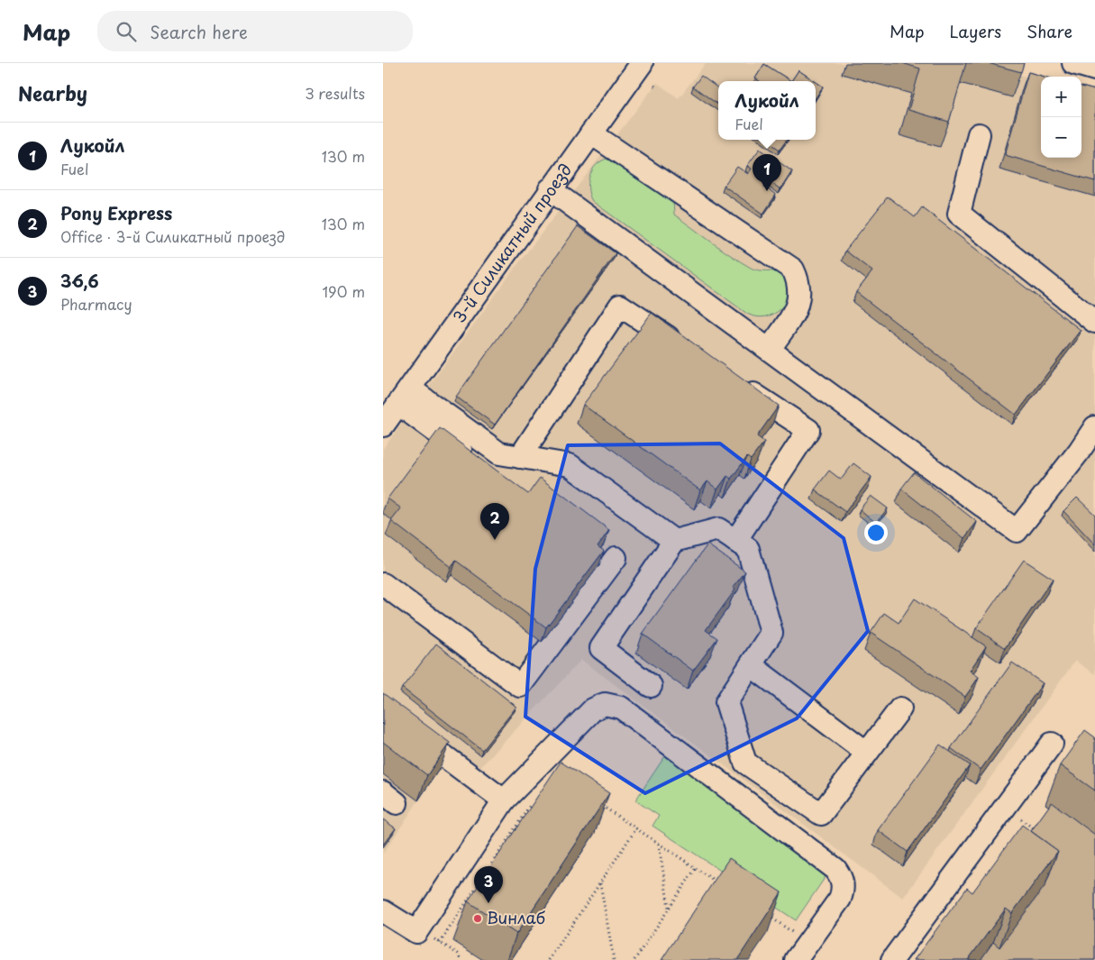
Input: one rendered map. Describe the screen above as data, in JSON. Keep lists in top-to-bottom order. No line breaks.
{"streets":{"street":["3-й Силикатный проезд"]},"places":["Винлаб"],"page":{"header":"Map","search":"Search here","nav":["Map","Layers","Share"],"heading":["Nearby","3 results"],"map_buttons":["+","−"],"popup":["Лукойл","Fuel"],"list":[{"mark":"1","name":"Лукойл","note":"Fuel","value":"130 m"},{"mark":"2","name":"Pony Express","note":"Office · 3-й Силикатный проезд","value":"130 m"},{"mark":"3","name":"36,6","note":"Pharmacy","value":"190 m"}],"pins":["1","2","3"]}}
